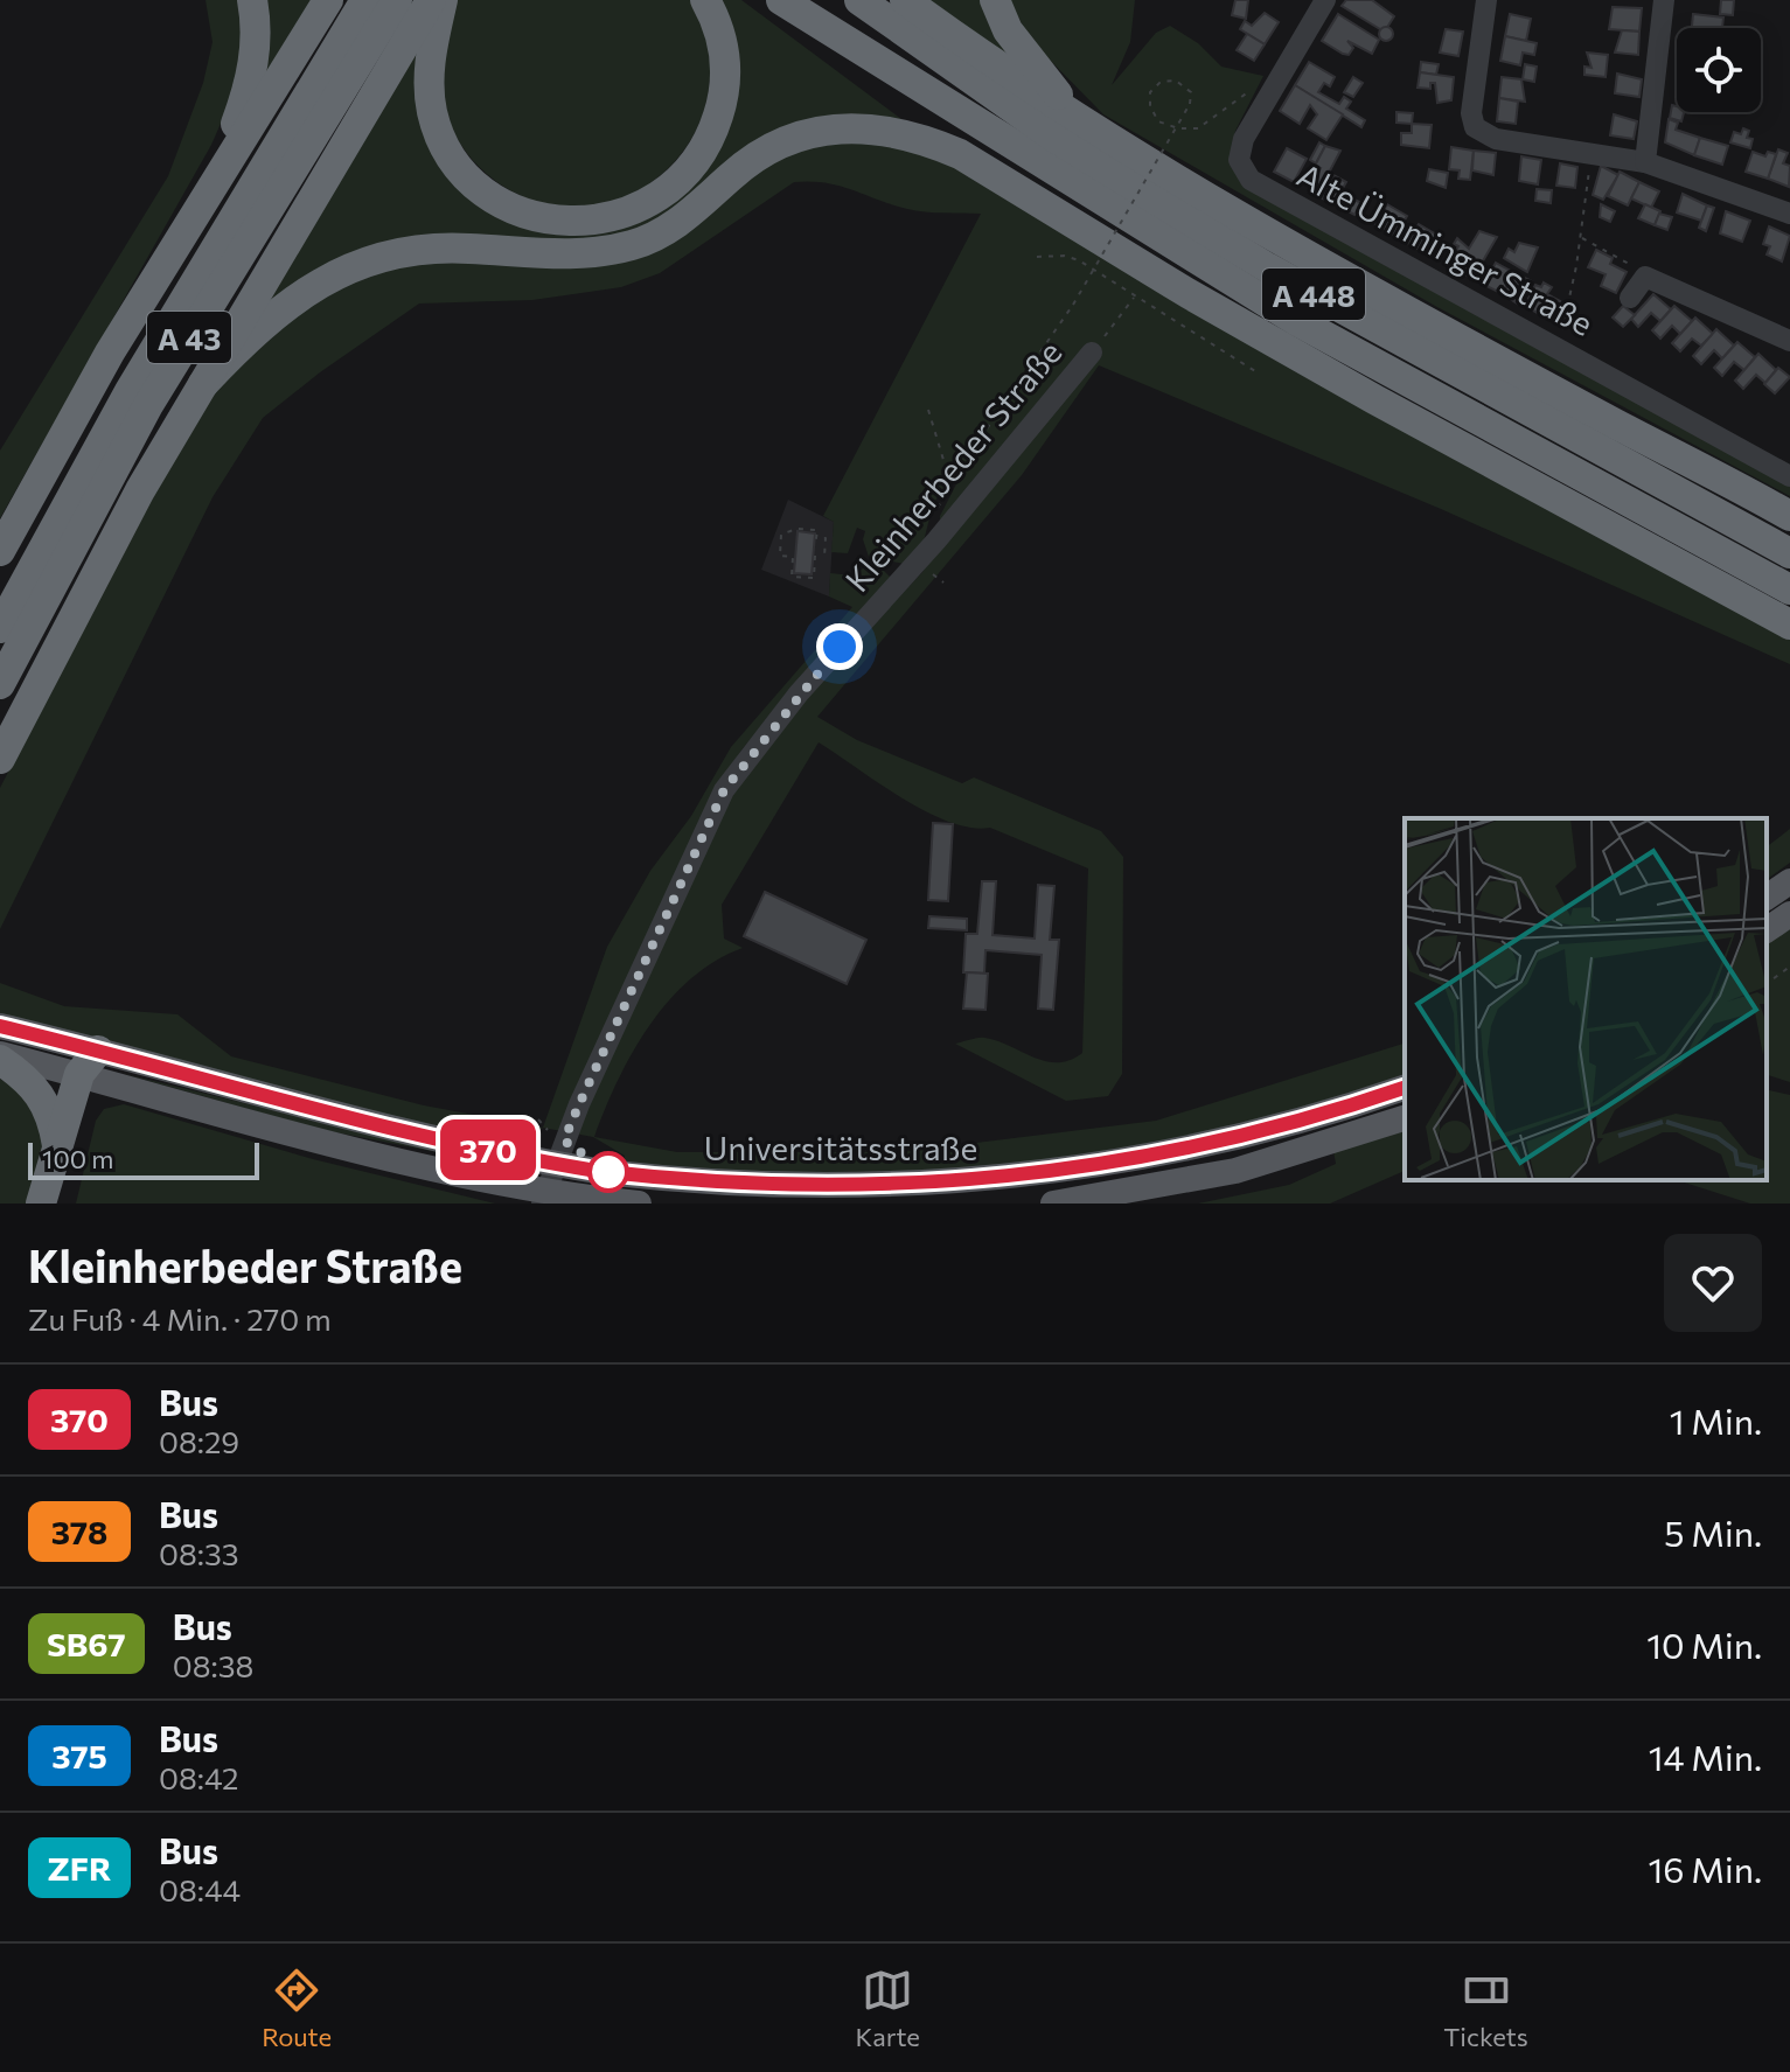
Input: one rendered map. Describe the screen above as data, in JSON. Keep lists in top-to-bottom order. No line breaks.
{"streets":{"highway":["A 448","A 43"],"main road":["Universitätsstraße"],"street":["Alte Ümminger Straße","Kleinherbeder Straße"]},"crossings":[["Kleinherbeder Straße","Universitätsstraße"]],"lines":["bus line 370"],"scale_bar":"100 m","page":{"on_map":"370","scale":"100 m","heading":["Kleinherbeder Straße","Zu Fuß · 4 Min. · 270 m"],"list":[{"mark":"370","name":"Bus","note":"08:29","value":"1 Min."},{"mark":"378","name":"Bus","note":"08:33","value":"5 Min."},{"mark":"SB67","name":"Bus","note":"08:38","value":"10 Min."},{"mark":"375","name":"Bus","note":"08:42","value":"14 Min."},{"mark":"ZFR","name":"Bus","note":"08:44","value":"16 Min."}],"tabs":["Route","Karte","Tickets"]}}
